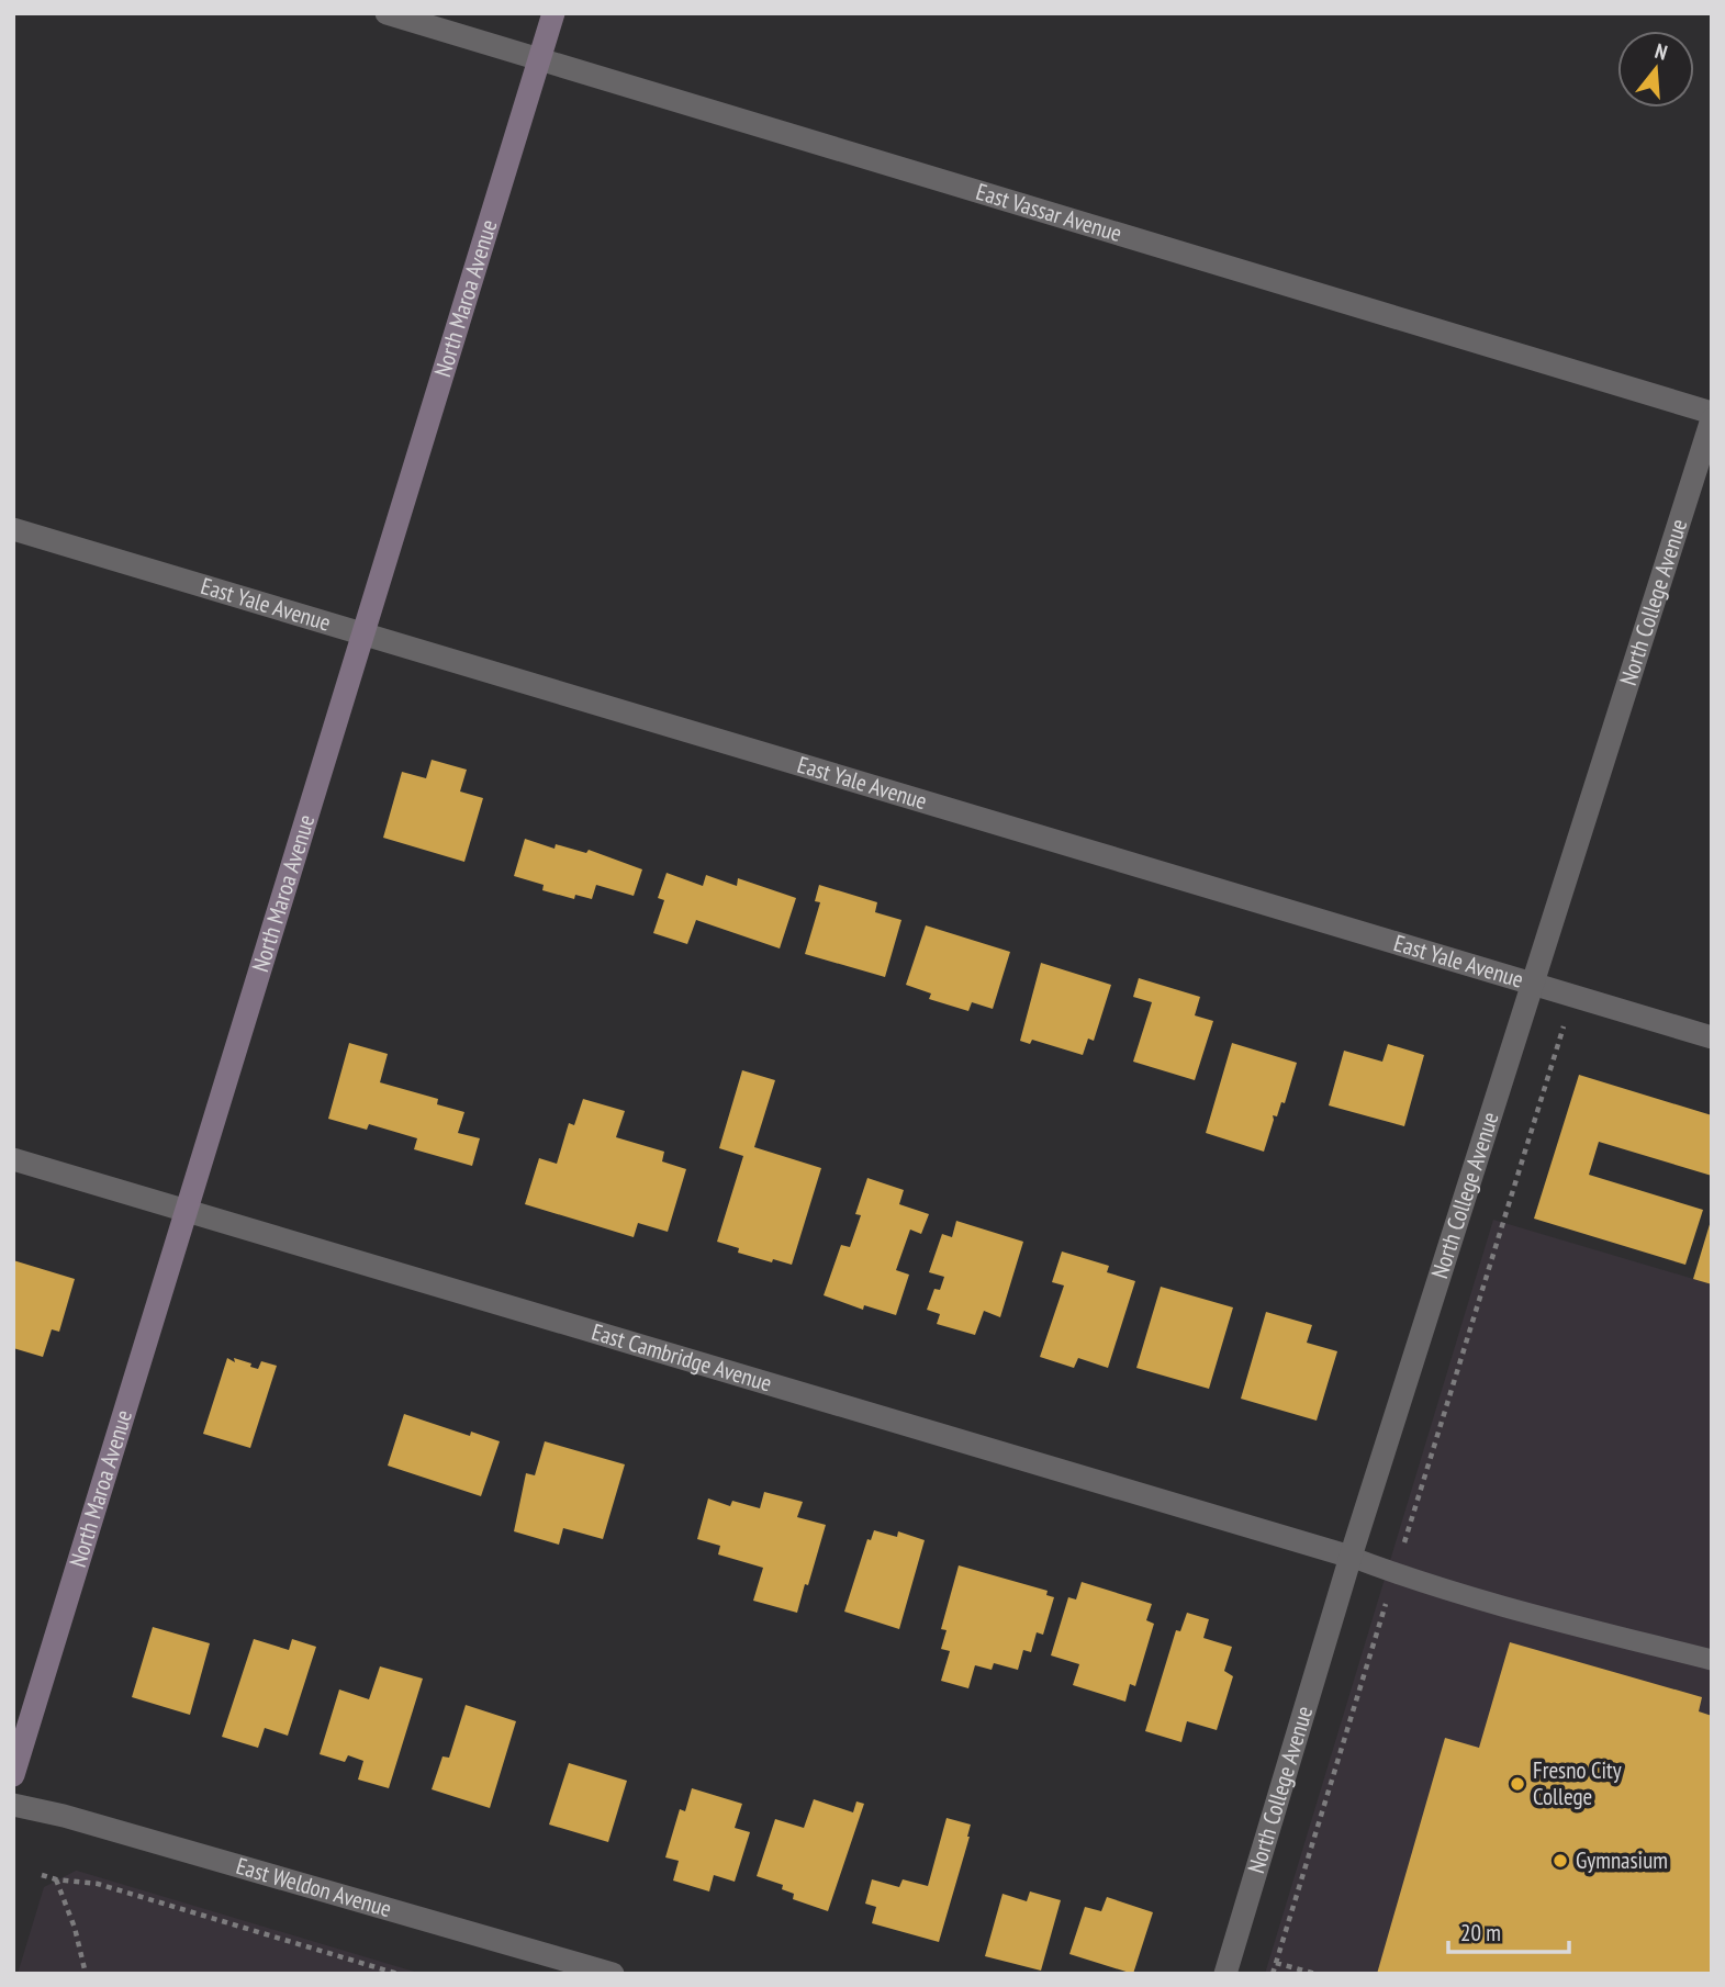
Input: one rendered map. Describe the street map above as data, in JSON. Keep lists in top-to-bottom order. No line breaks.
{"streets":{"main road":["North Maroa Avenue"],"street":["East Vassar Avenue","North College Avenue","East Yale Avenue","East Cambridge Avenue","East Weldon Avenue"]},"crossings":[["East Vassar Avenue","North Maroa Avenue"],["North Maroa Avenue","East Yale Avenue"],["North Maroa Avenue","East Cambridge Avenue"],["North College Avenue","East Yale Avenue"],["North College Avenue","East Cambridge Avenue"]],"places":["Fresno City College","Gymnasium"],"scale_bar":"20 m","north":"top"}
